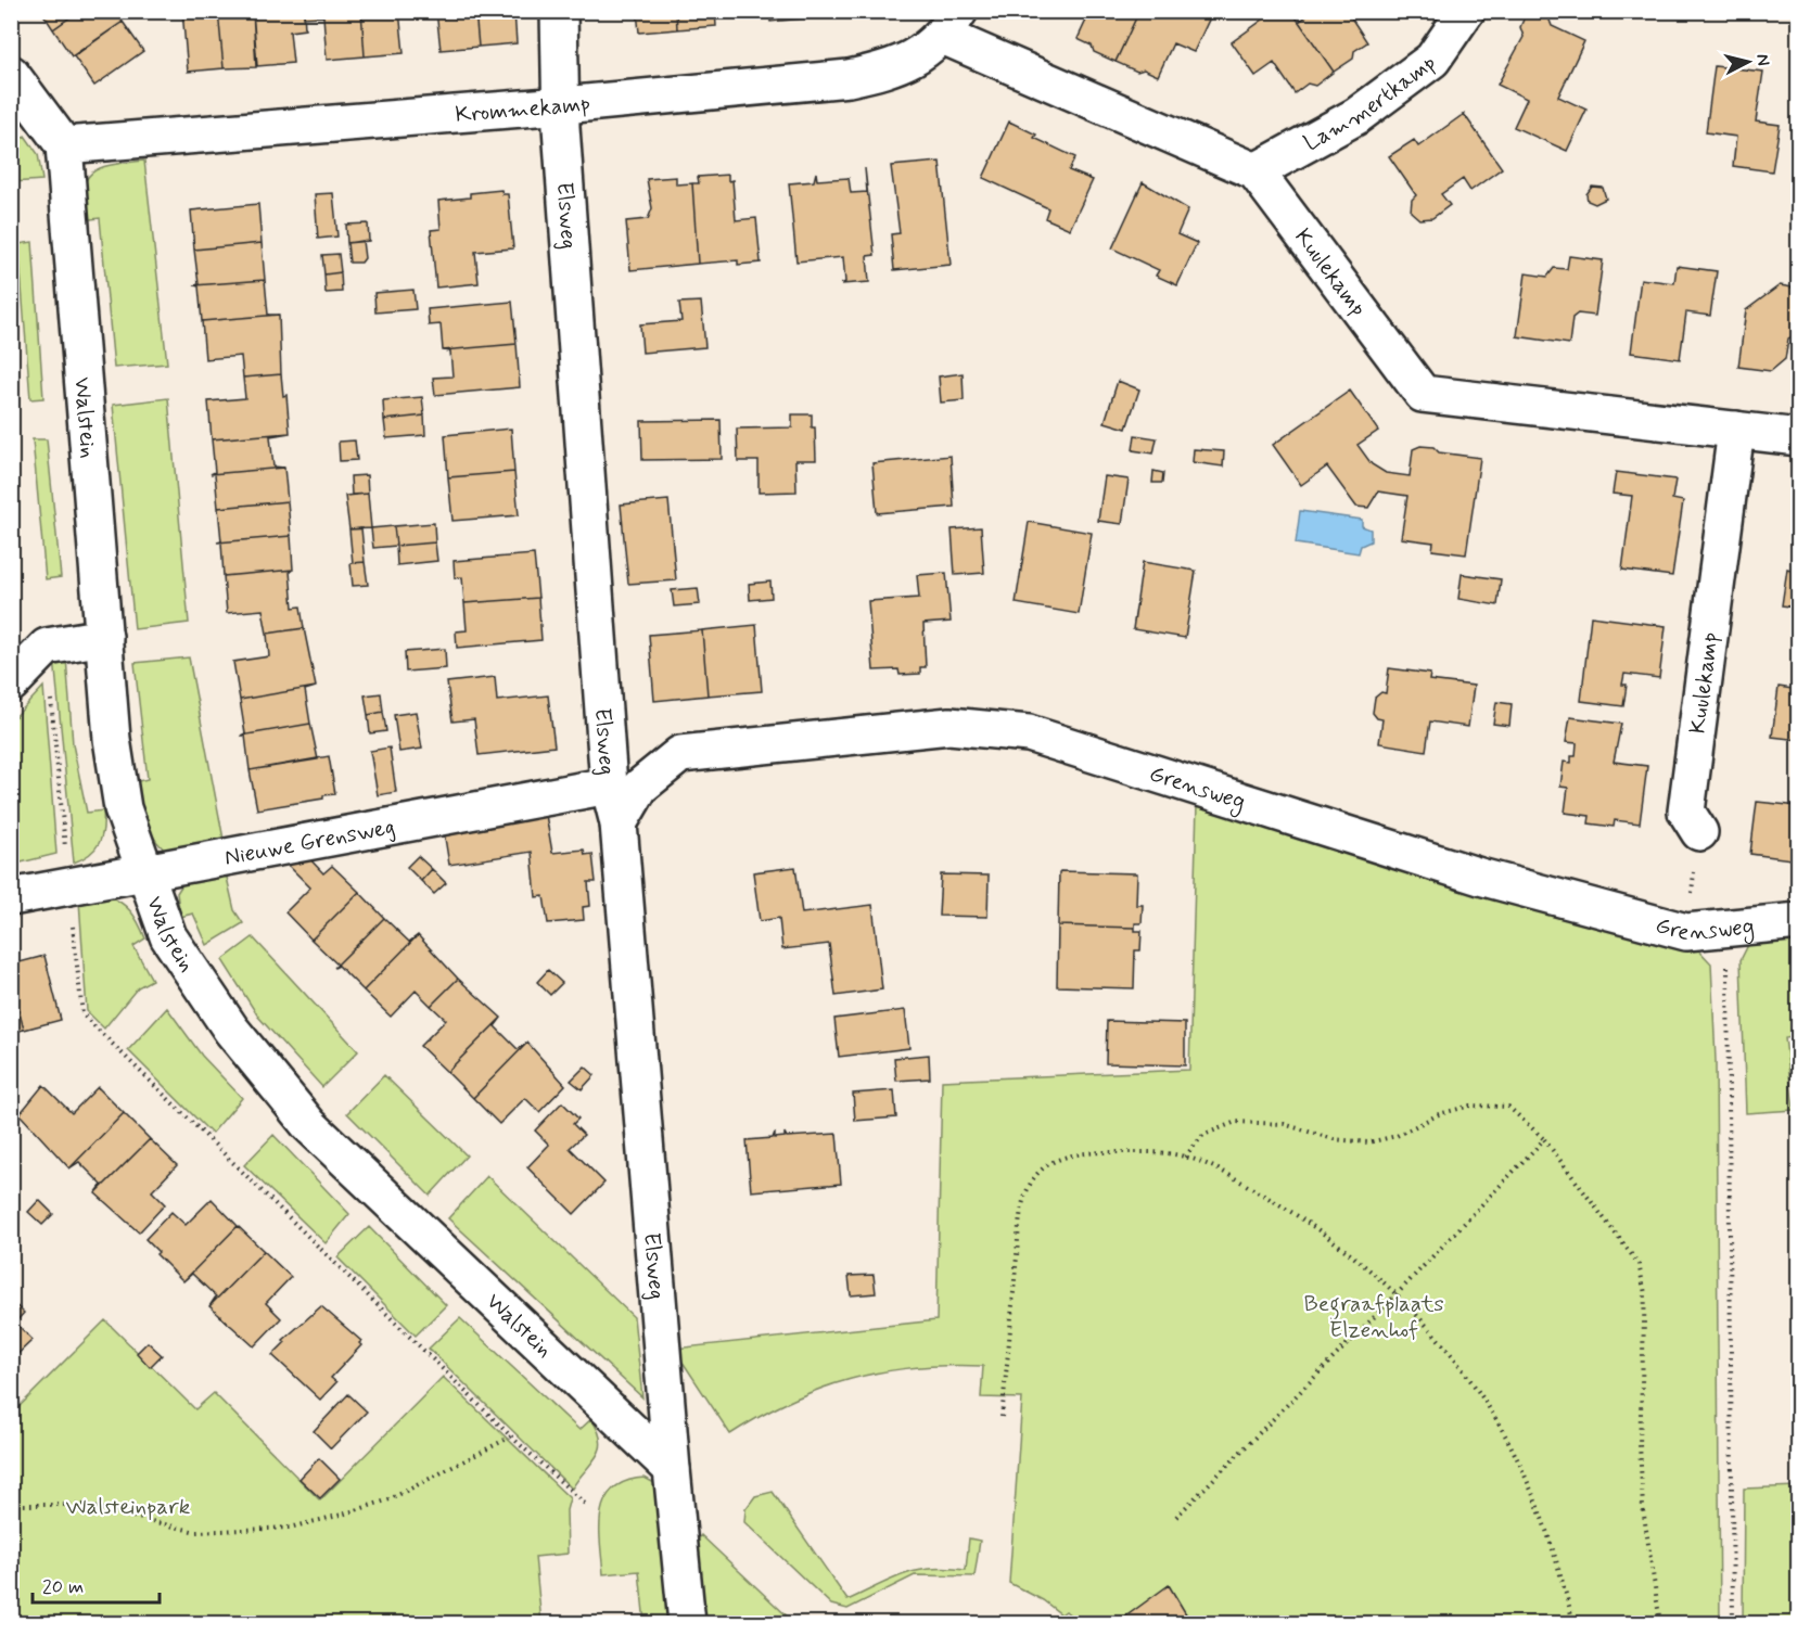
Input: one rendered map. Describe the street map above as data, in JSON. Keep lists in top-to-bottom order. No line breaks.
{"streets":{"street":["Lammertkamp","Krommekamp","Elsweg","Kuulekamp","Walstein","Grensweg","Nieuwe Grensweg"]},"crossings":[["Lammertkamp","Kuulekamp"],["Krommekamp","Elsweg"],["Krommekamp","Kuulekamp"],["Krommekamp","Walstein"],["Elsweg","Walstein"],["Elsweg","Grensweg"],["Elsweg","Nieuwe Grensweg"],["Walstein","Nieuwe Grensweg"]],"parks":["Begraafplaats Elzenhof","Walsteinpark"],"scale_bar":"20 m","north":"right"}
